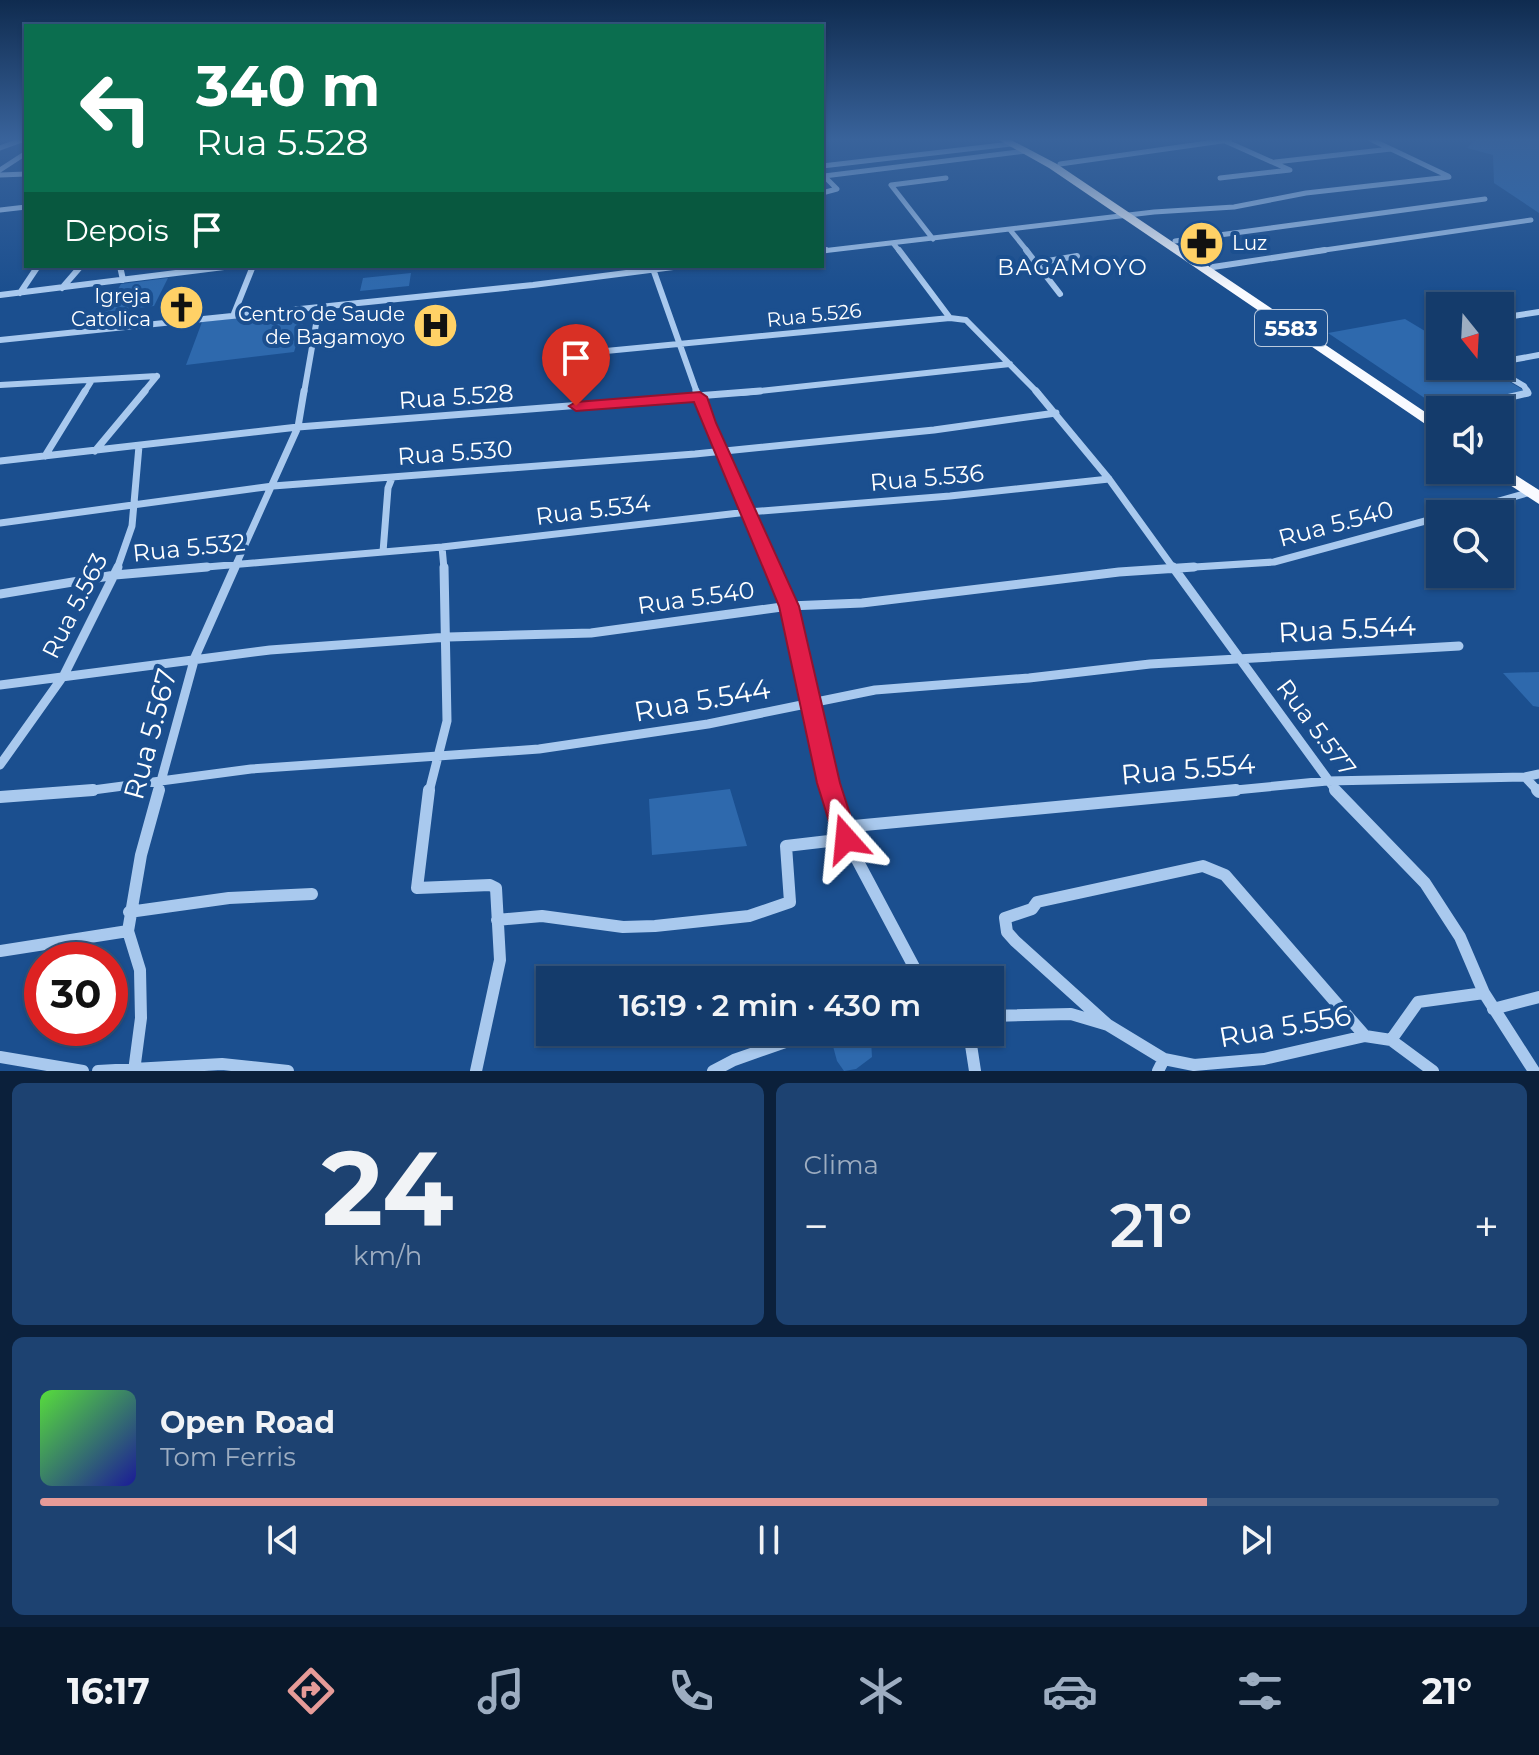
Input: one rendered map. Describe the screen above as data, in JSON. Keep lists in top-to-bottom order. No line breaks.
{"streets":{"highway":["5583"],"street":["Rua 5.526","Rua 5.528","Rua 5.530","Rua 5.536","Rua 5.534","Rua 5.540","Rua 5.532","Rua 5.563","Rua 5.544","Rua 5.577","Rua 5.567","Rua 5.554","Rua 5.556"]},"crossings":[["Rua 5.526","Rua 5.577"],["Rua 5.528","Rua 5.563"],["Rua 5.528","Rua 5.577"],["Rua 5.528","Rua 5.567"],["Rua 5.530","Rua 5.563"],["Rua 5.530","Rua 5.577"],["Rua 5.530","Rua 5.567"],["Rua 5.536","Rua 5.534"],["Rua 5.536","Rua 5.577"],["Rua 5.534","Rua 5.532"],["Rua 5.540","Rua 5.563"],["Rua 5.540","Rua 5.577"],["Rua 5.540","Rua 5.567"],["Rua 5.532","Rua 5.563"],["Rua 5.532","Rua 5.567"],["Rua 5.544","Rua 5.577"],["Rua 5.544","Rua 5.567"],["Rua 5.577","Rua 5.554"]],"districts":["BAGAMOYO"],"places":{"pharmacy":["Luz"],"church":["Igreja Catolica"],"hospital":["Centro de Saude de Bagamoyo"]},"north":"bottom","page":{"turn":["340 m","Rua 5.528"],"then":"Depois","limit":"30","trip":"16:19 · 2 min · 430 m","tile":[["24","km/h"],"Clima"],"heat":["−","21°","+"],"song":["Open Road","Tom Ferris"],"tabs":["16:17","21°"]}}
